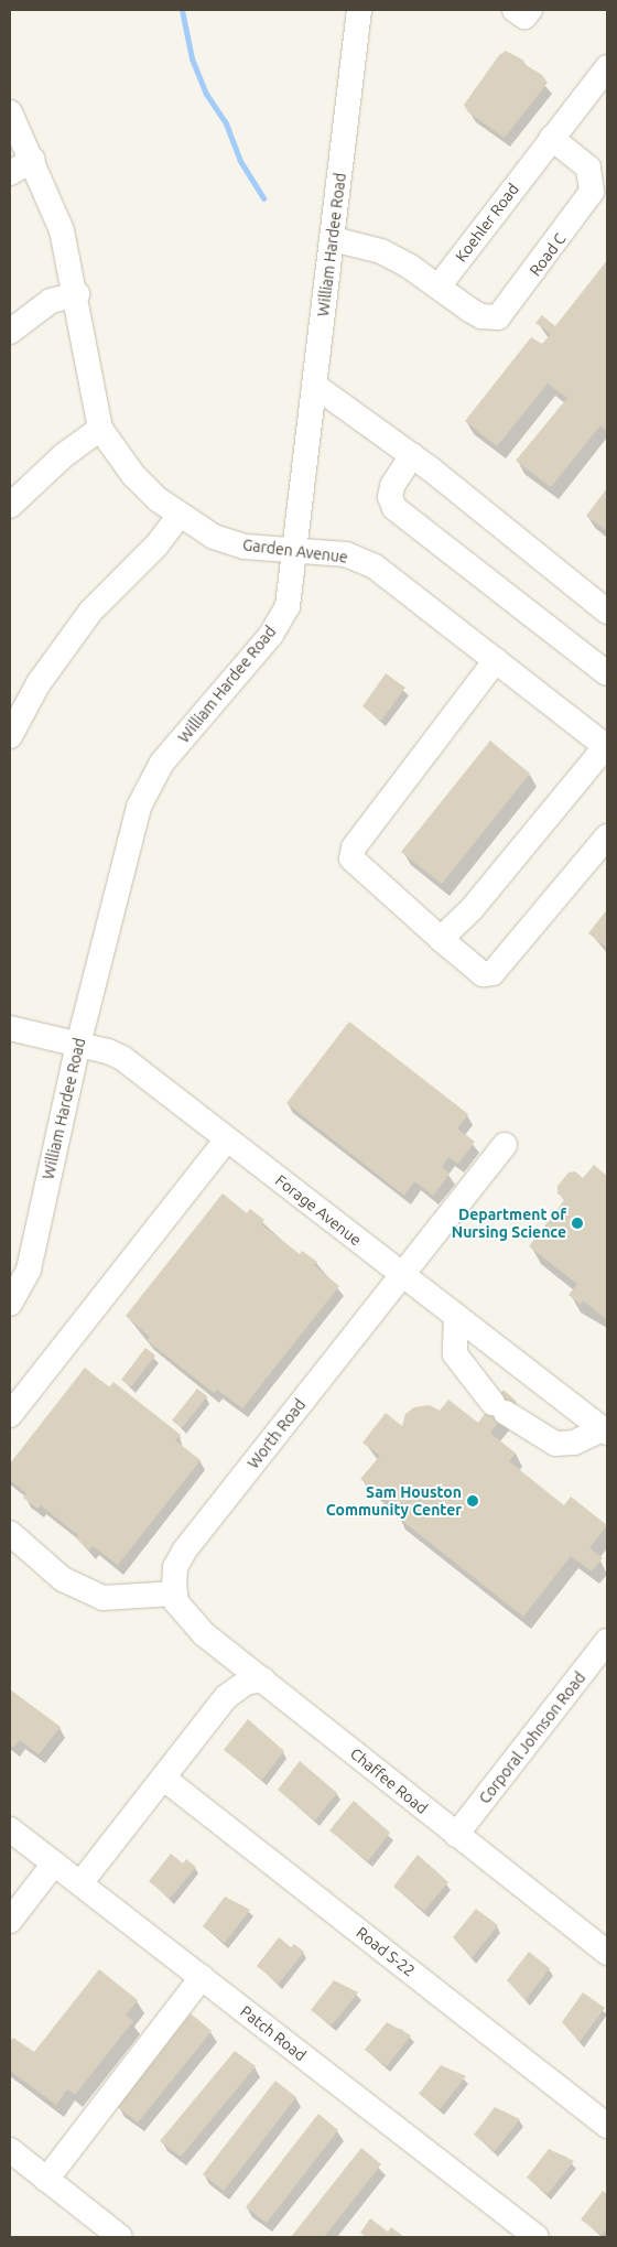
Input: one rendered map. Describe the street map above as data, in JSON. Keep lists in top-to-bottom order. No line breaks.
{"streets":{"street":["Koehler Road","William Hardee Road","Road C","Garden Avenue","Forage Avenue","Worth Road","Corporal Johnson Road","Chaffee Road","Road S-22","Patch Road"]},"crossings":[["Koehler Road","Road C"],["William Hardee Road","Garden Avenue"],["William Hardee Road","Forage Avenue"],["Forage Avenue","Worth Road"],["Worth Road","Chaffee Road"],["Corporal Johnson Road","Chaffee Road"]],"places":["Department of Nursing Science","Sam Houston Community Center"]}
